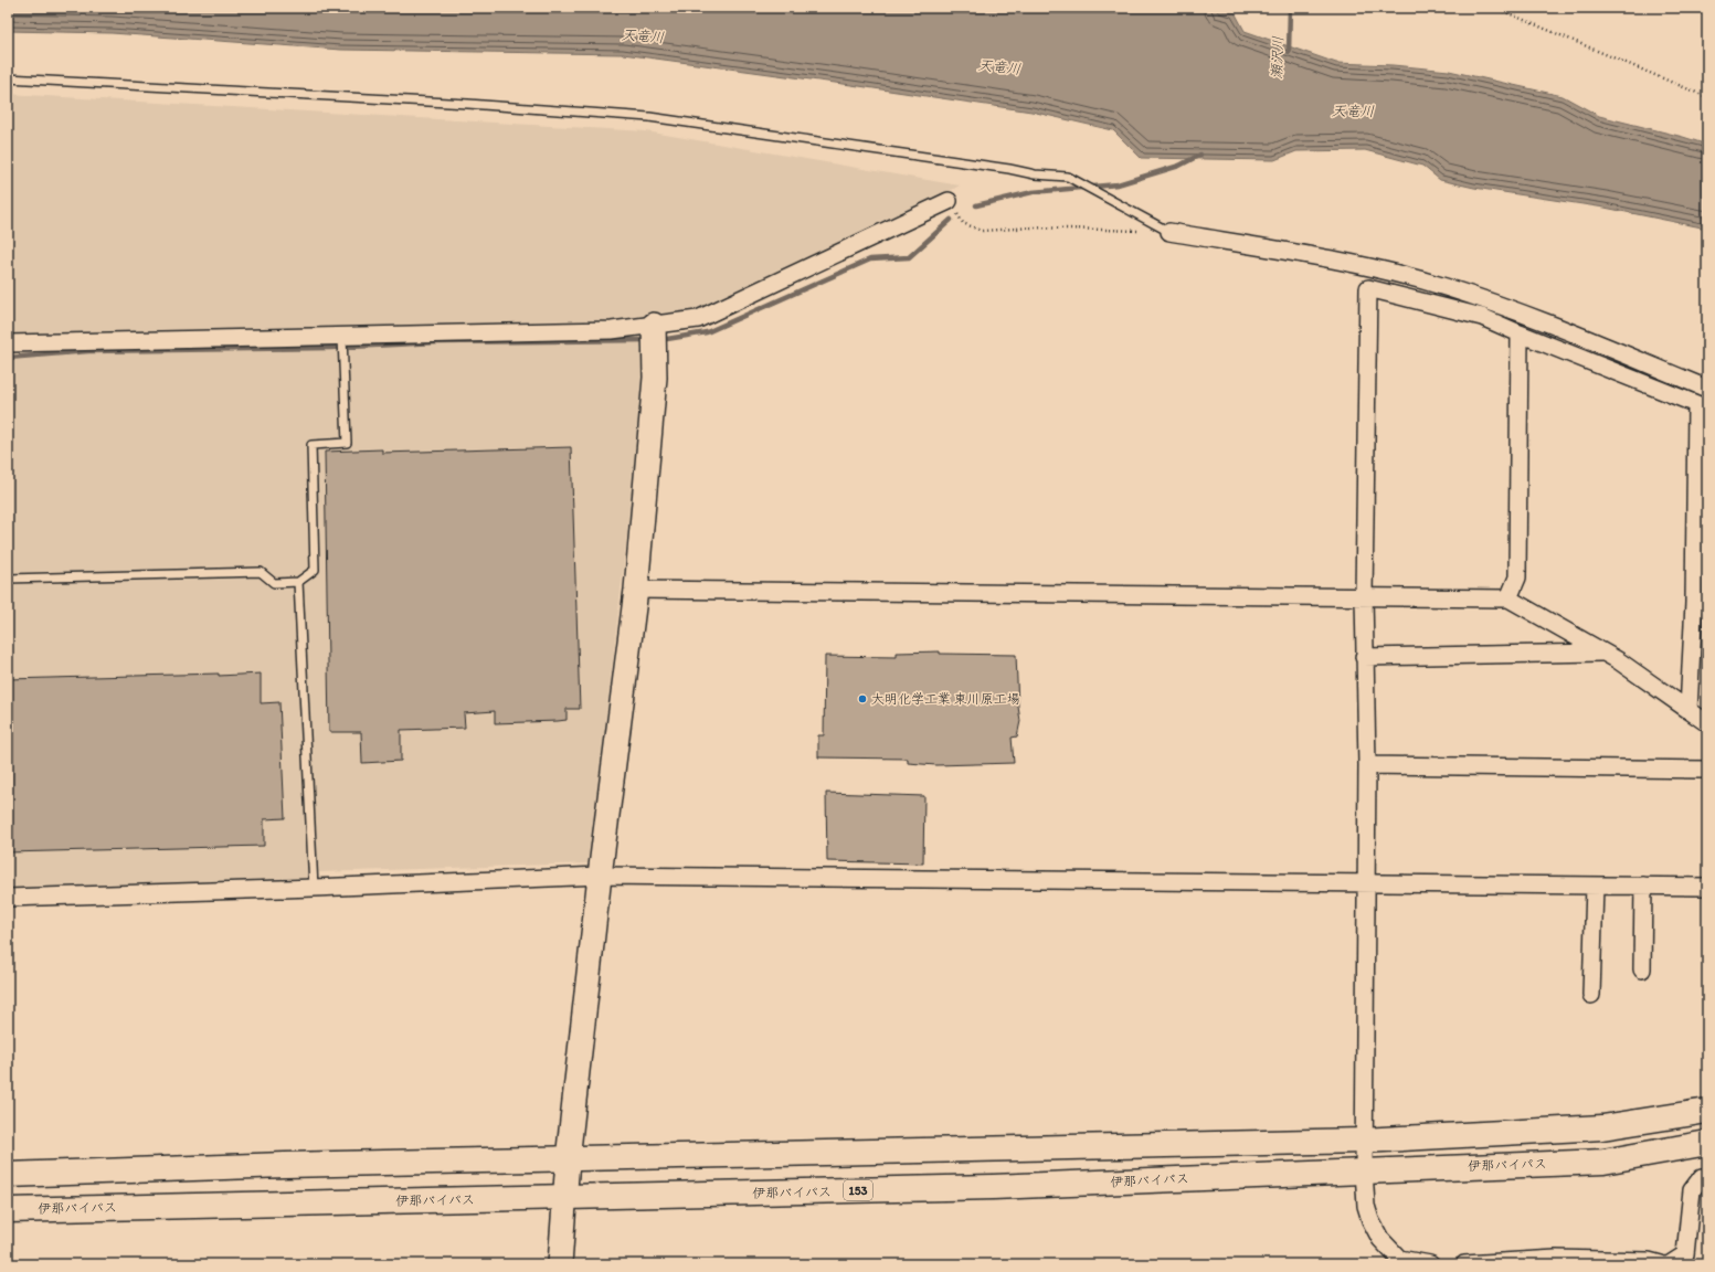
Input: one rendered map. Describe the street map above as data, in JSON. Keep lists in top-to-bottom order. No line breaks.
{"streets":{"highway":["伊那バイパス","153"]},"water":["天竜川","瀬沢川"],"places":["大明化学工業 東川原工場"]}
